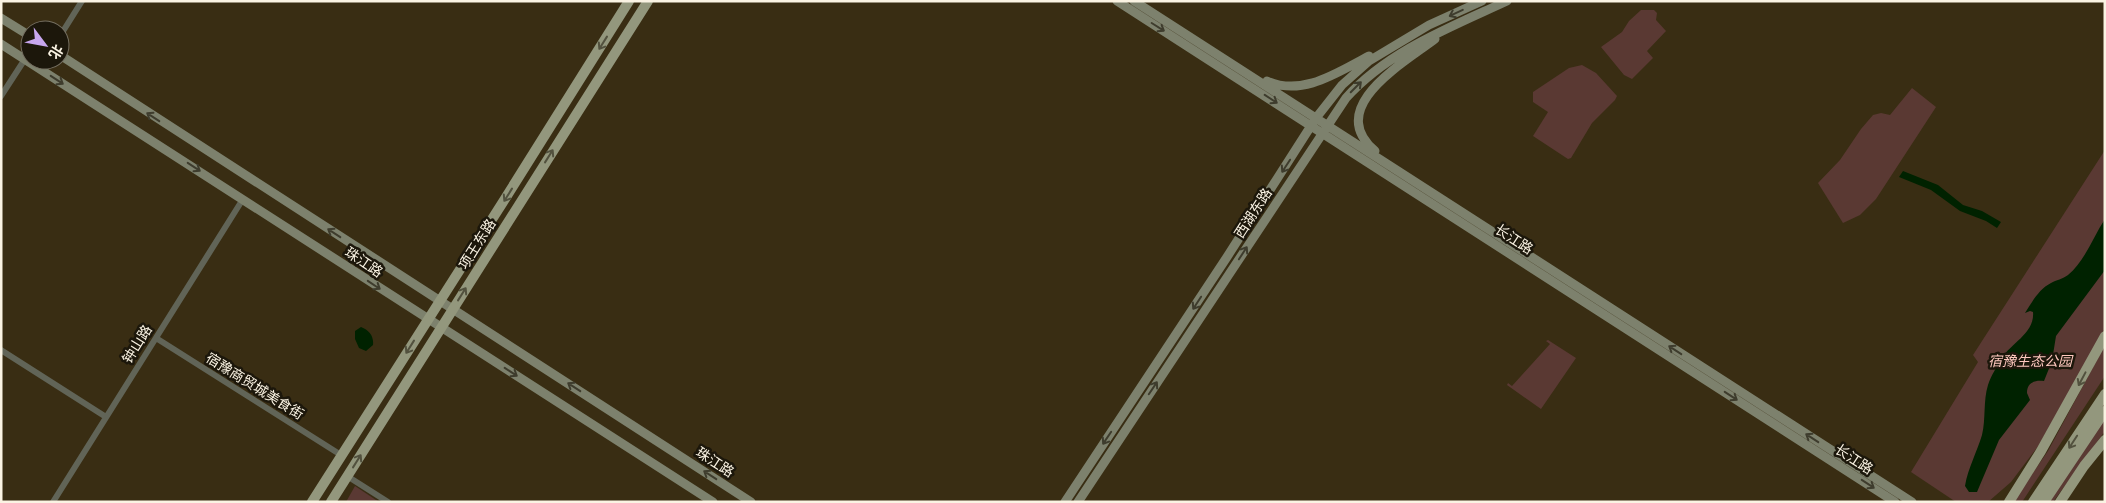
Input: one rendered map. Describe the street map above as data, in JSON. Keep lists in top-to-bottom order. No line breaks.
{"streets":{"main road":["项王东路"],"street":["西湖东路","长江路","珠江路","钟山路","宿豫商贸城美食街"]},"crossings":[["西湖东路","长江路"],["项王东路","珠江路"],["项王东路","宿豫商贸城美食街"],["珠江路","钟山路"],["钟山路","宿豫商贸城美食街"]],"parks":["宿豫生态公园"],"north":"bottom right"}
